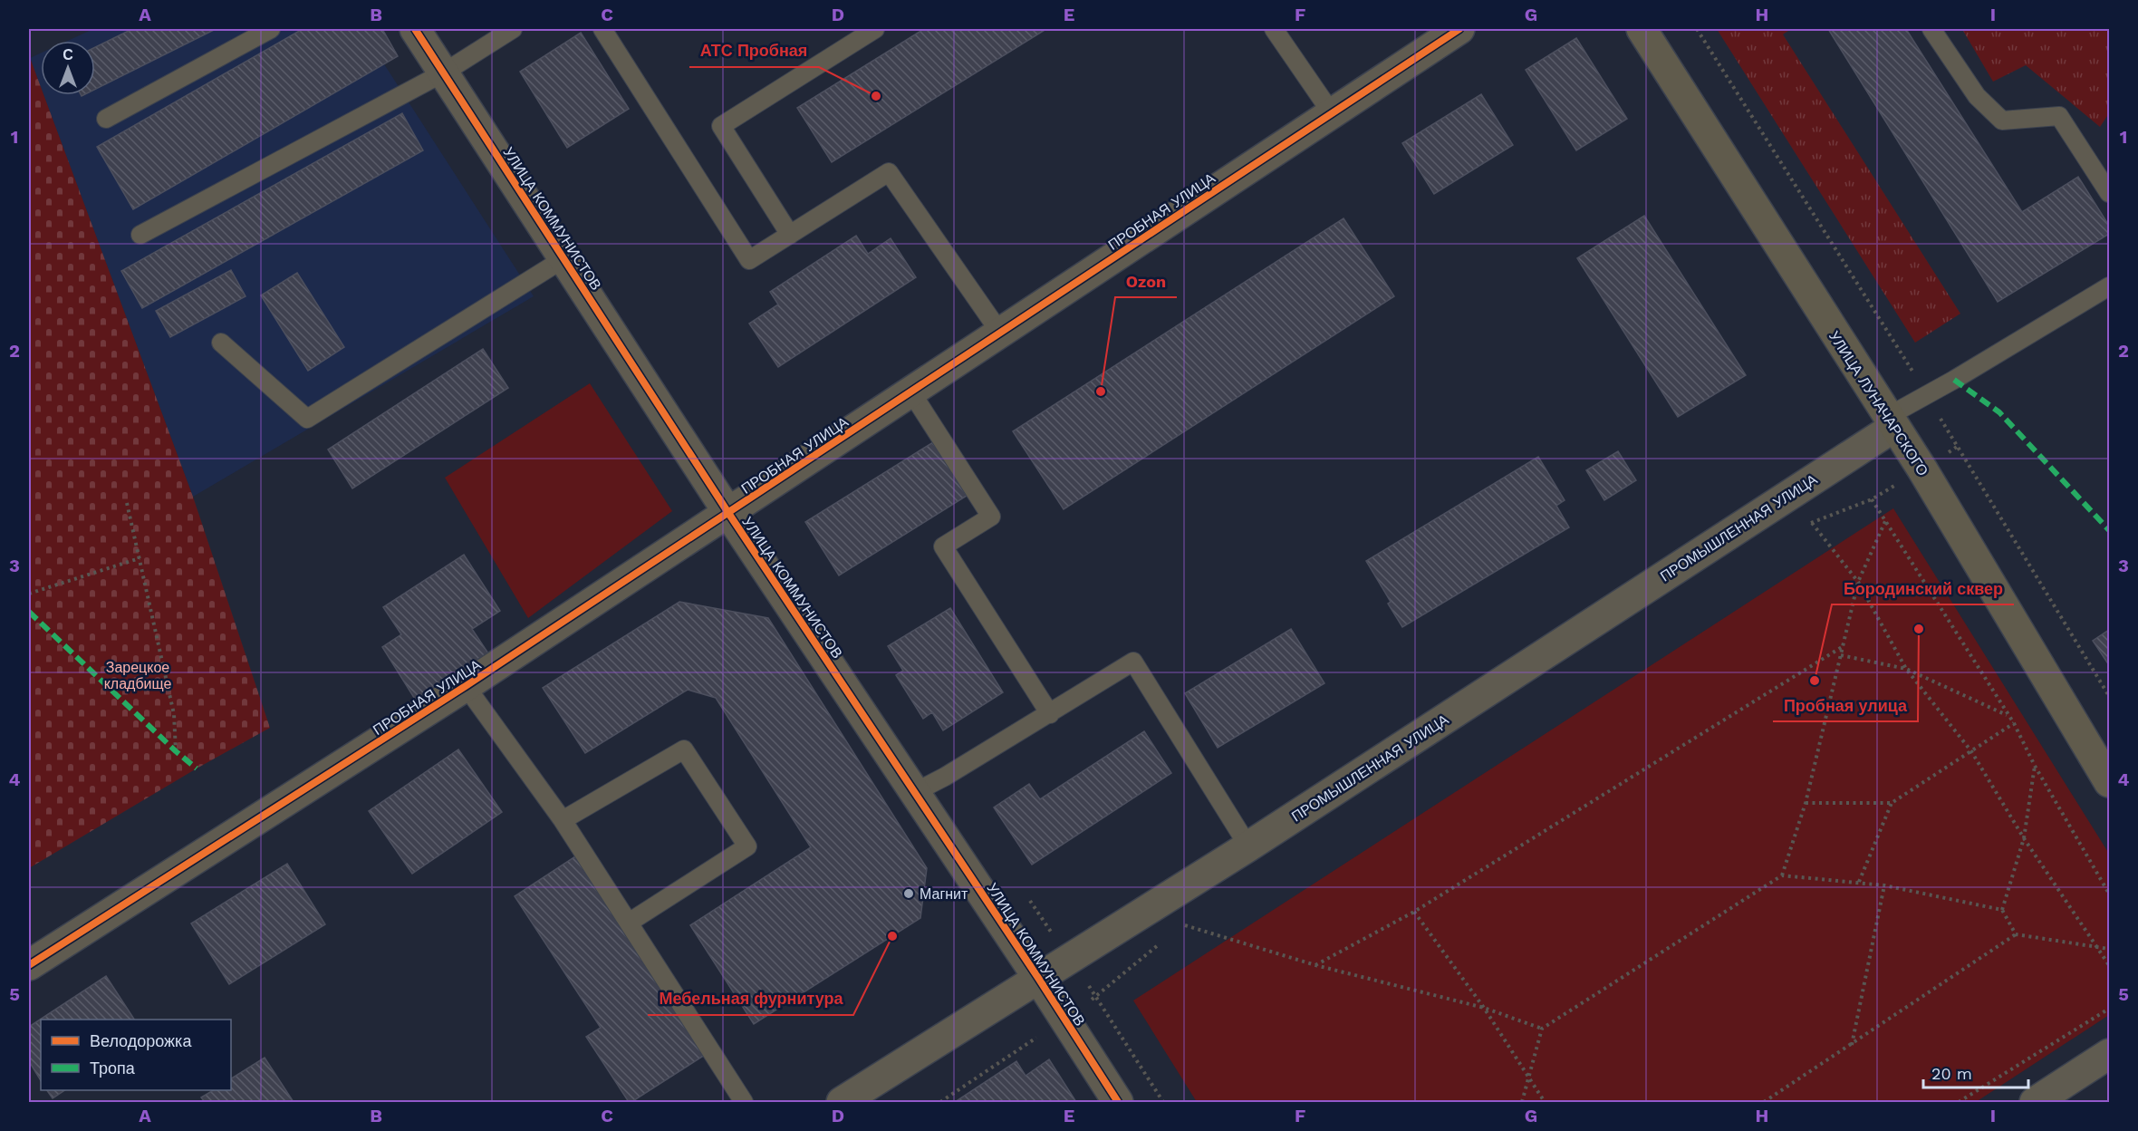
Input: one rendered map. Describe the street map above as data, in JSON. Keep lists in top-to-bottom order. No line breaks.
{"streets":{"street":["ПРОБНАЯ УЛИЦА","УЛИЦА КОММУНИСТОВ","УЛИЦА ЛУНАЧАРСКОГО","ПРОМЫШЛЕННАЯ УЛИЦА"]},"crossings":[["ПРОБНАЯ УЛИЦА","УЛИЦА КОММУНИСТОВ"],["УЛИЦА КОММУНИСТОВ","ПРОМЫШЛЕННАЯ УЛИЦА"],["УЛИЦА ЛУНАЧАРСКОГО","ПРОМЫШЛЕННАЯ УЛИЦА"]],"parks":["Зарецкое кладбище"],"places":["АТС Пробная","Ozon","Пробная улица","Бородинский сквер","Магнит","Мебельная фурнитура"],"legend":["Велодорожка","Тропа"],"scale_bar":"20 m","north":"top","grid":{"columns":["A","B","C","D","E","F","G","H","I"],"rows":["1","2","3","4","5"]}}
